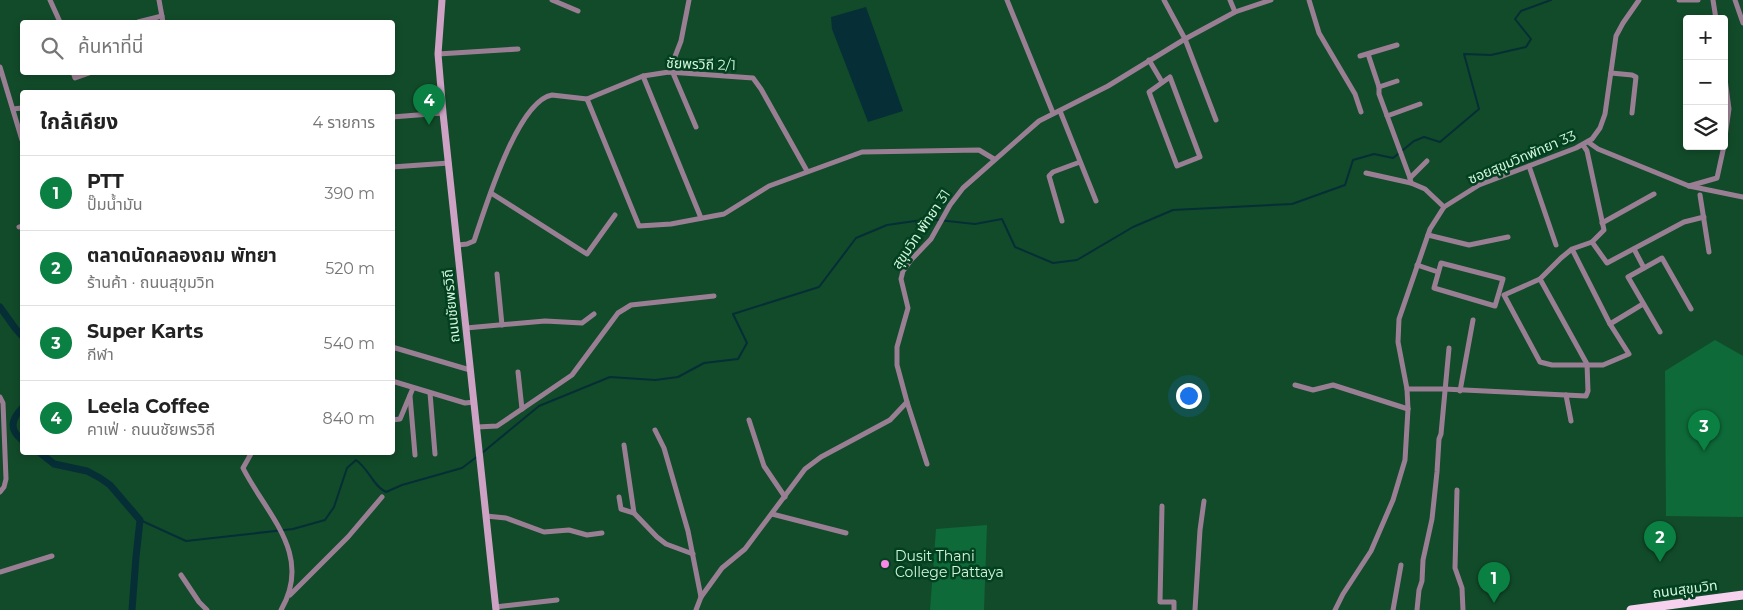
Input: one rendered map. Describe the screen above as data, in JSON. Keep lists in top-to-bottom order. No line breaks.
{"streets":{"highway":["ถนนสุขุมวิท"],"main road":["ถนนชัยพรวิถี"],"street":["ชัยพรวิถี 2/1","ซอยสุขุมวิทพัทยา 33","สุขุมวิท พัทยา 31"]},"crossings":[["ชัยพรวิถี 2/1","ถนนชัยพรวิถี"]],"places":["Dusit Thani College Pattaya"],"page":{"map_buttons":["+","−"],"search":"ค้นหาที่นี่","pins":["4","3","2","1"],"heading":["ใกล้เคียง","4 รายการ"],"list":[{"mark":"1","name":"PTT","note":"ปั๊มน้ำมัน","value":"390 m"},{"mark":"2","name":"ตลาดนัดคลองถม พัทยา","note":"ร้านค้า · ถนนสุขุมวิท","value":"520 m"},{"mark":"3","name":"Super Karts","note":"กีฬา","value":"540 m"},{"mark":"4","name":"Leela Coffee","note":"คาเฟ่ · ถนนชัยพรวิถี","value":"840 m"}]}}
